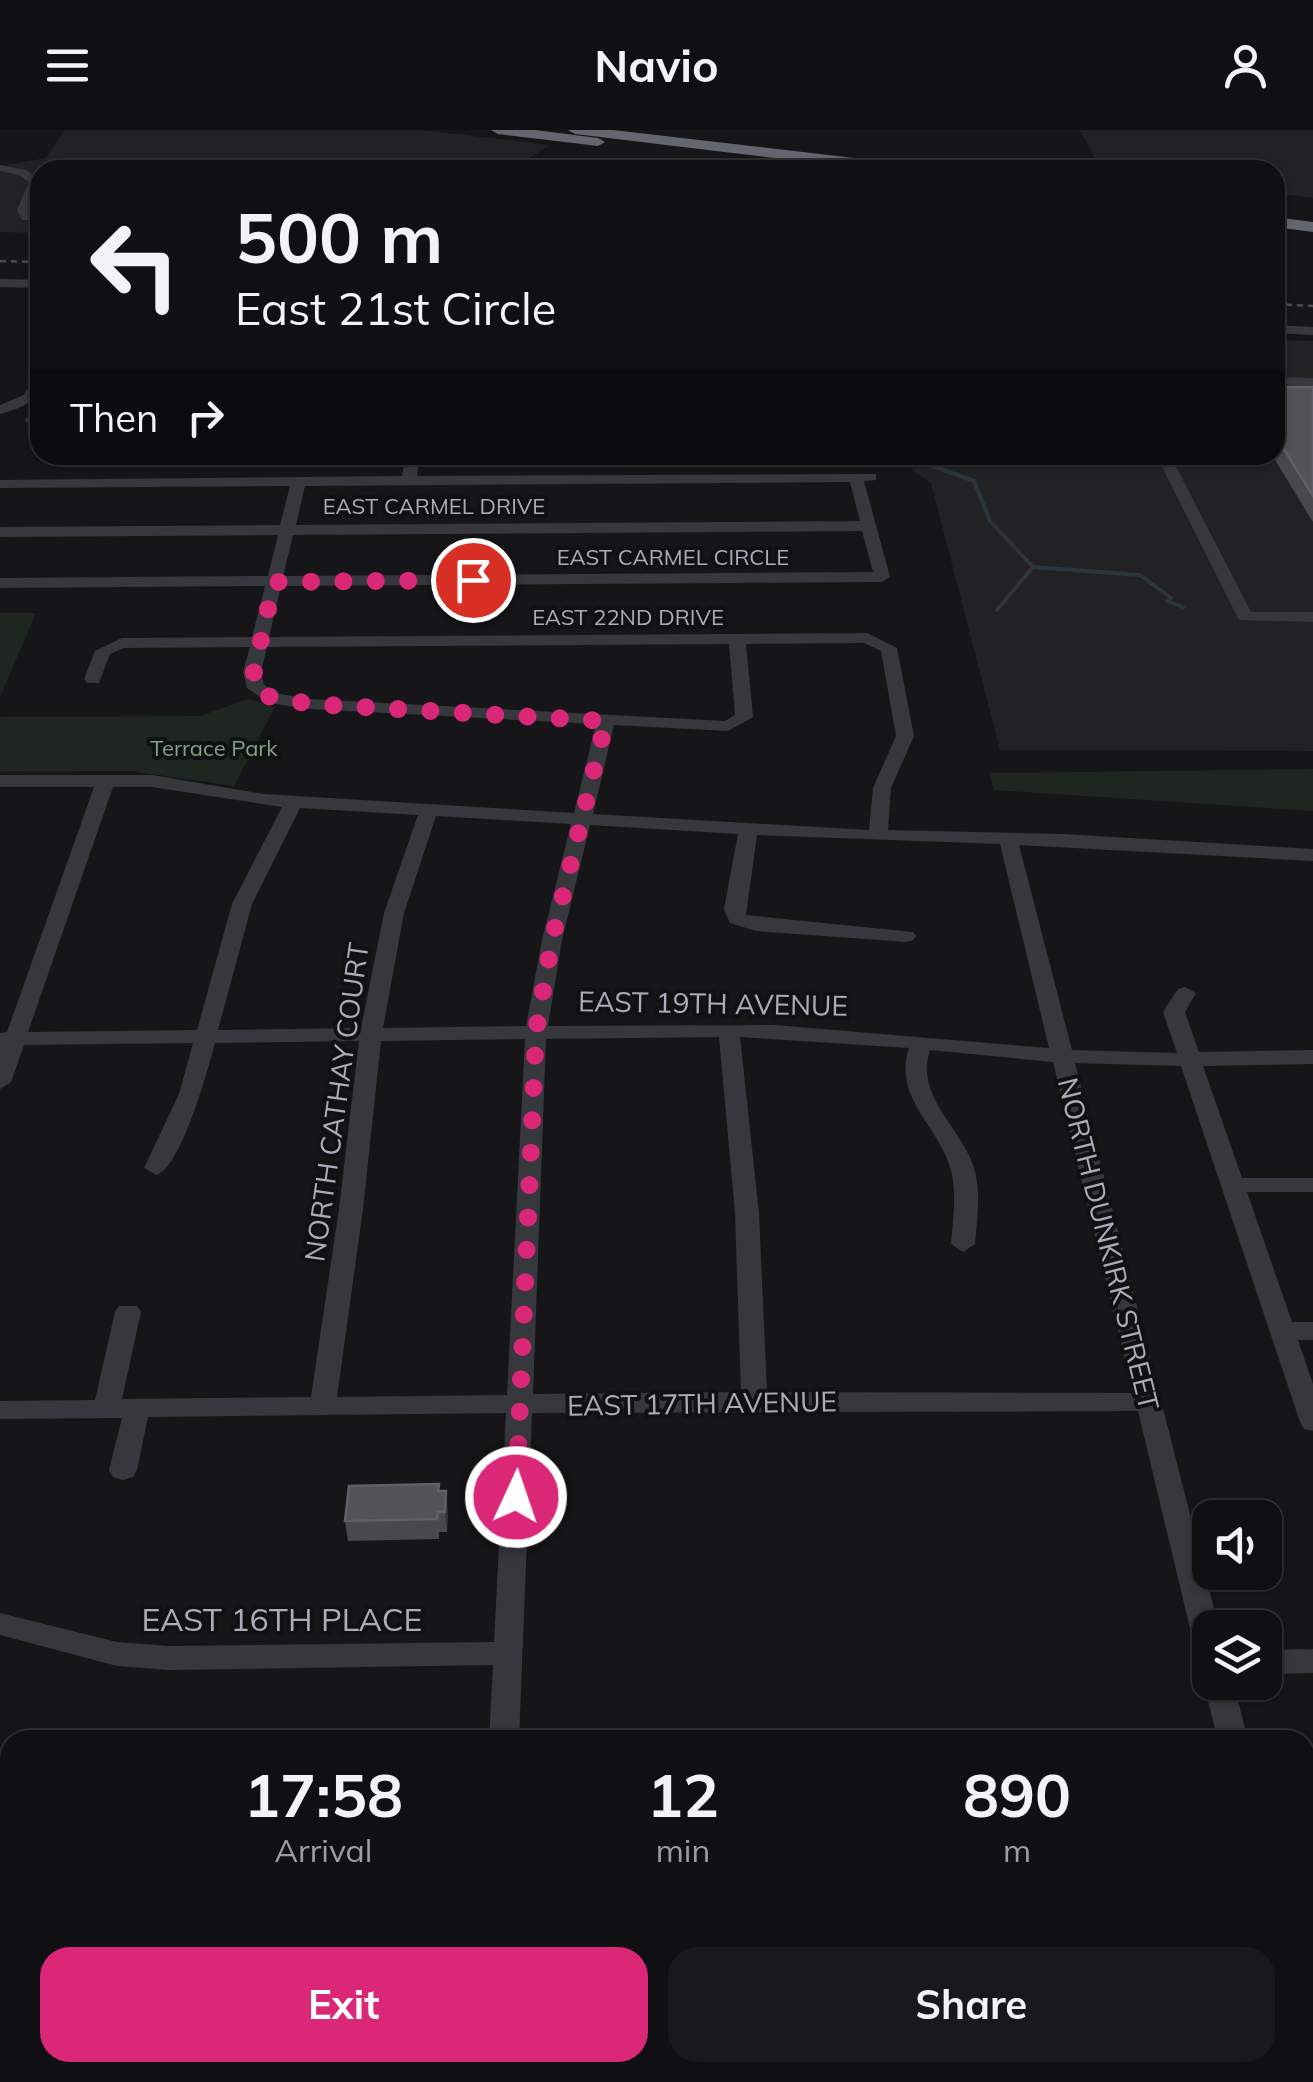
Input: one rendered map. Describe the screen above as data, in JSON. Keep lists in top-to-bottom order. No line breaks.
{"streets":{"street":["EAST CARMEL DRIVE","EAST CARMEL CIRCLE","EAST 22ND DRIVE","EAST 19TH AVENUE","NORTH CATHAY COURT","NORTH DUNKIRK STREET","EAST 17TH AVENUE","EAST 16TH PLACE"]},"crossings":[["EAST CARMEL DRIVE","EAST CARMEL CIRCLE"],["EAST 19TH AVENUE","NORTH CATHAY COURT"],["EAST 19TH AVENUE","NORTH DUNKIRK STREET"],["NORTH CATHAY COURT","EAST 17TH AVENUE"],["NORTH DUNKIRK STREET","EAST 17TH AVENUE"]],"parks":["Terrace Park"],"page":{"header":"Navio","turn":["500 m","East 21st Circle"],"then":"Then","eta":["17:58","Arrival","12","min","890","m"],"buttons":["Exit","Share"]}}
